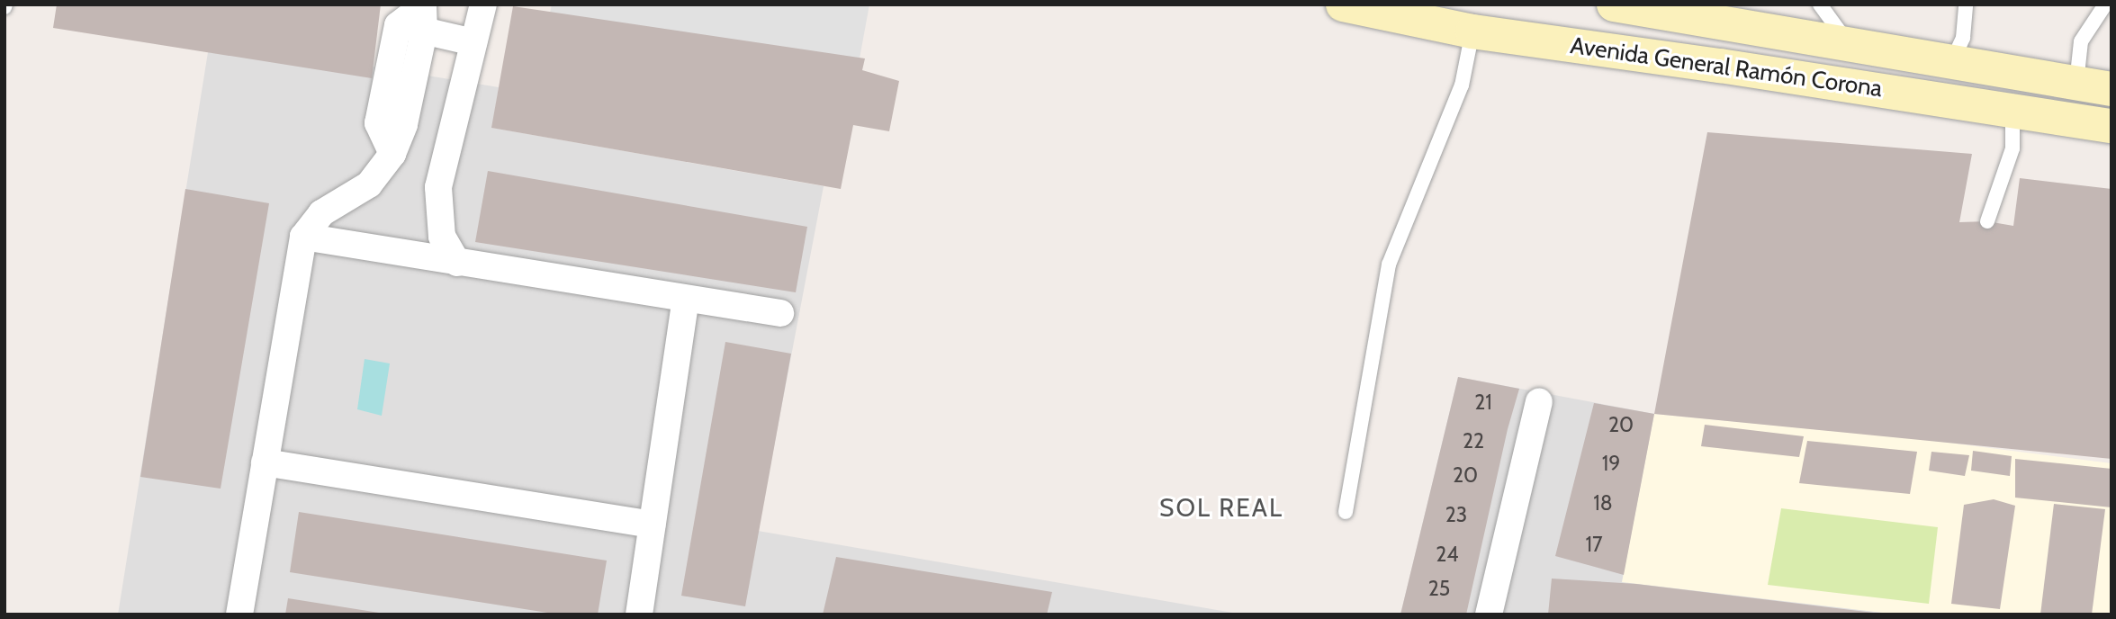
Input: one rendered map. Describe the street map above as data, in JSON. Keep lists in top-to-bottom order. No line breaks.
{"streets":{"main road":["Avenida General Ramón Corona"]},"districts":["SOL REAL"],"house_numbers":["21","20","22","19","20","18","23","17","24","25"]}
